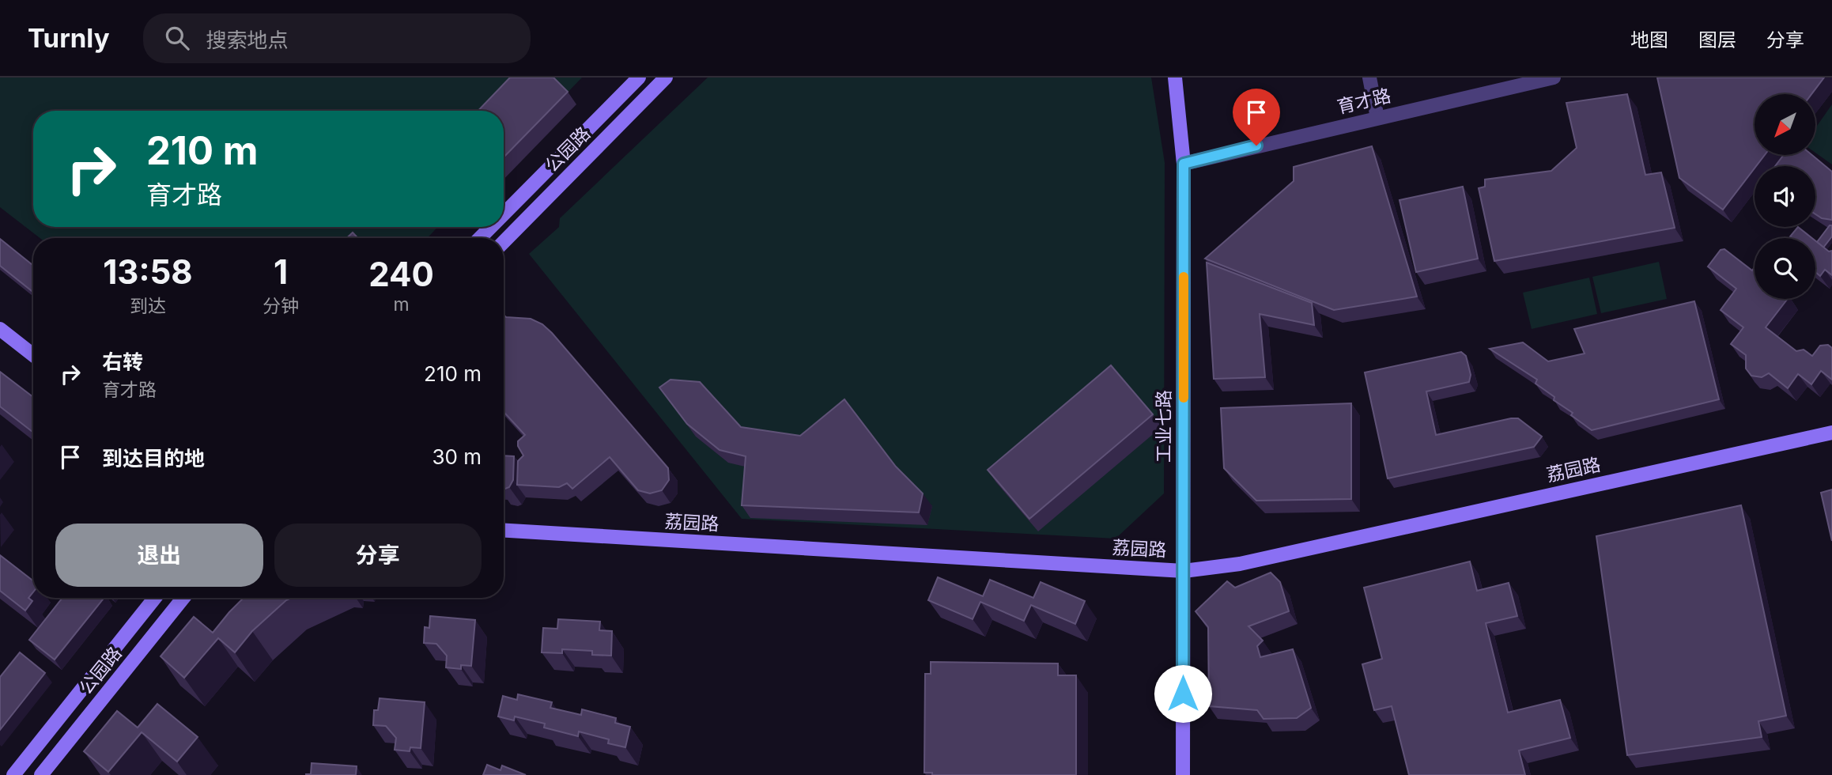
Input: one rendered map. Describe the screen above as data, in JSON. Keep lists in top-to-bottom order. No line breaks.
{"streets":{"street":["育才路","公园路","工业七路","荔园路"]},"crossings":[["育才路","工业七路"],["工业七路","荔园路"]],"north":"bottom left","page":{"header":"Turnly","search":"搜索地点","nav":["地图","图层","分享"],"turn":["210 m","育才路"],"eta":["13:58","到达","1","分钟","240","m"],"list":[{"name":"右转","note":"育才路","value":"210 m"},{"name":"到达目的地","value":"30 m"}],"buttons":["退出","分享"]}}
